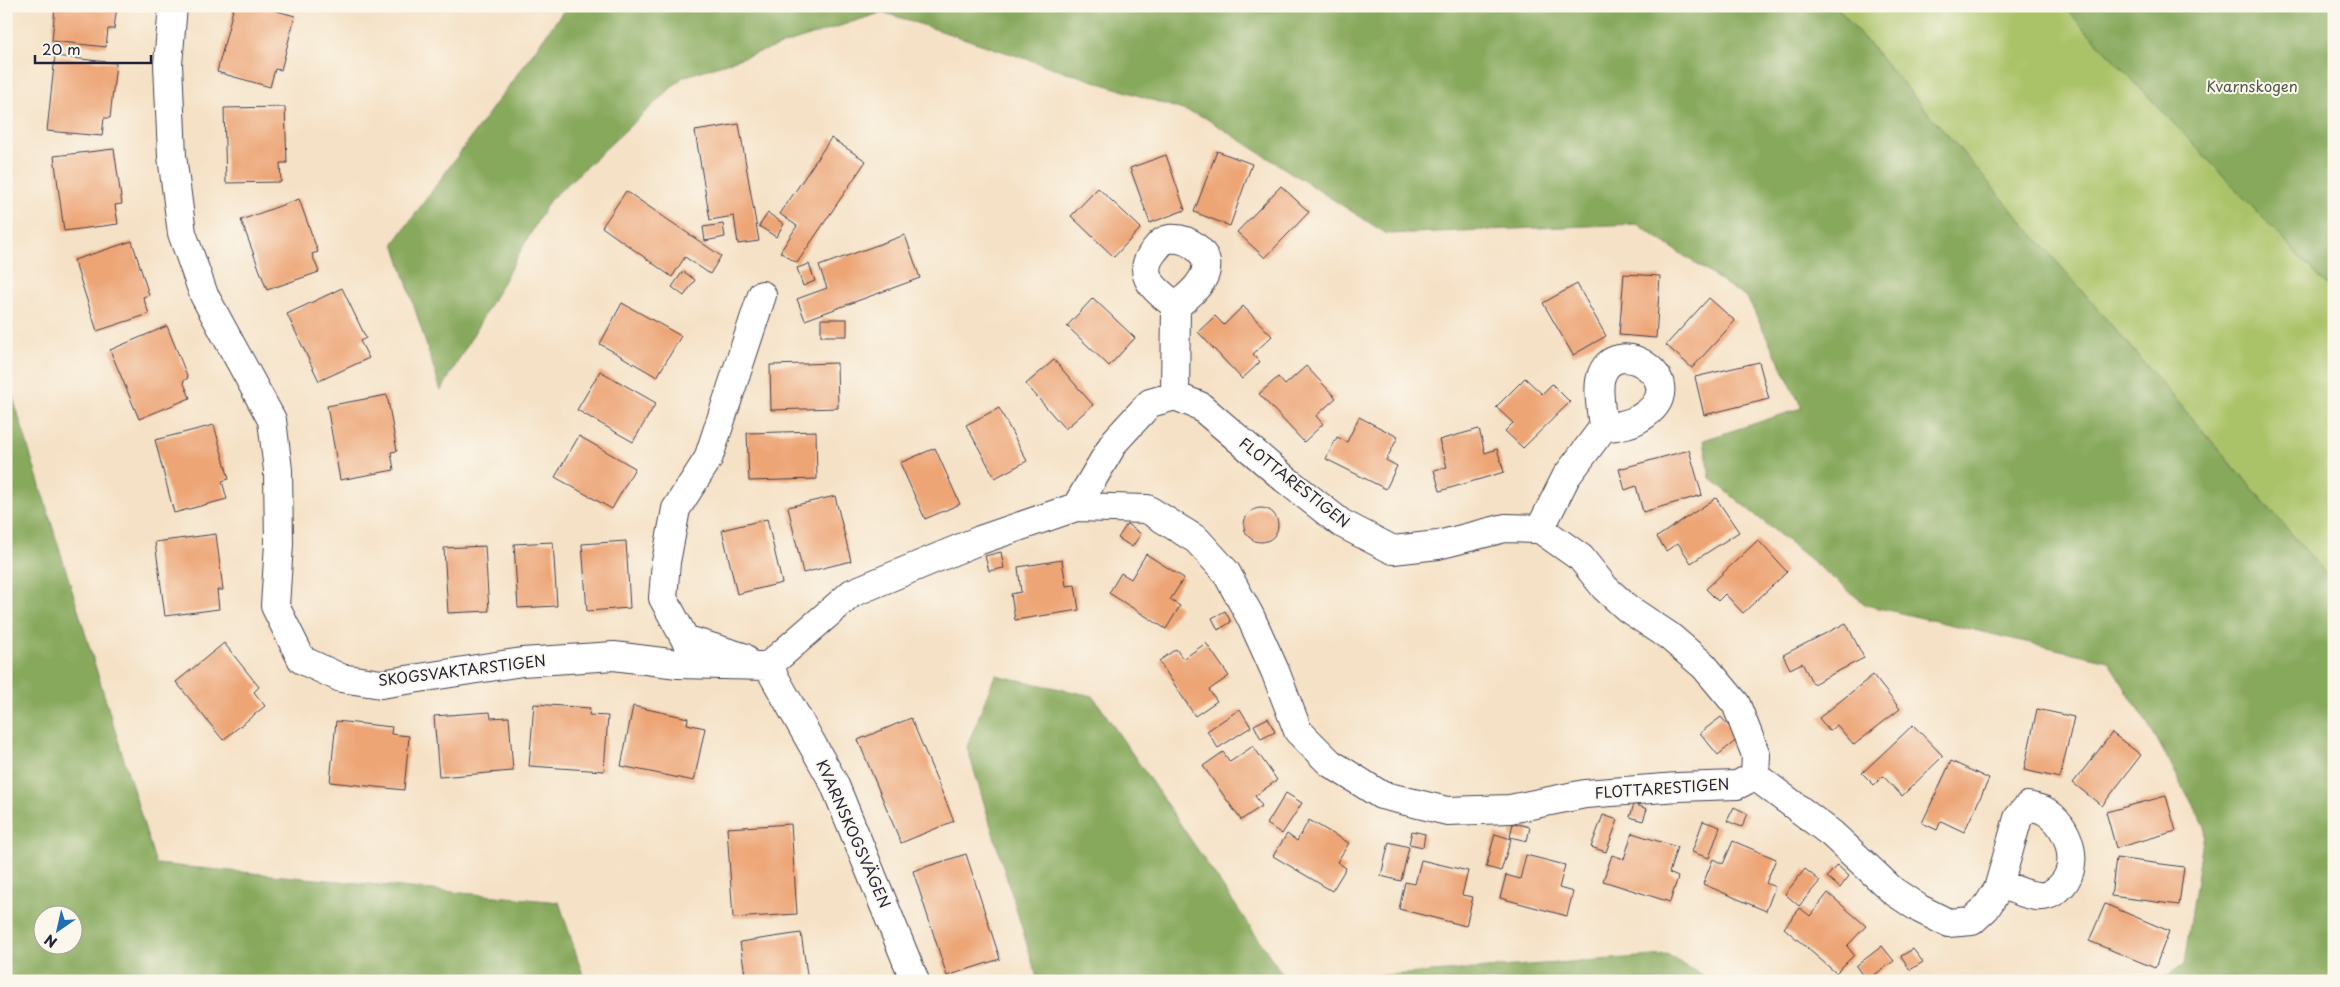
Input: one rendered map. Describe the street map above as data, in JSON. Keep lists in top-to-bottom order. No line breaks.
{"streets":{"street":["FLOTTARESTIGEN","SKOGSVAKTARSTIGEN","KVARNSKOGSVÄGEN"]},"crossings":[["FLOTTARESTIGEN","SKOGSVAKTARSTIGEN"],["FLOTTARESTIGEN","KVARNSKOGSVÄGEN"],["SKOGSVAKTARSTIGEN","KVARNSKOGSVÄGEN"]],"parks":["Kvarnskogen"],"scale_bar":"20 m","north":"bottom left"}
